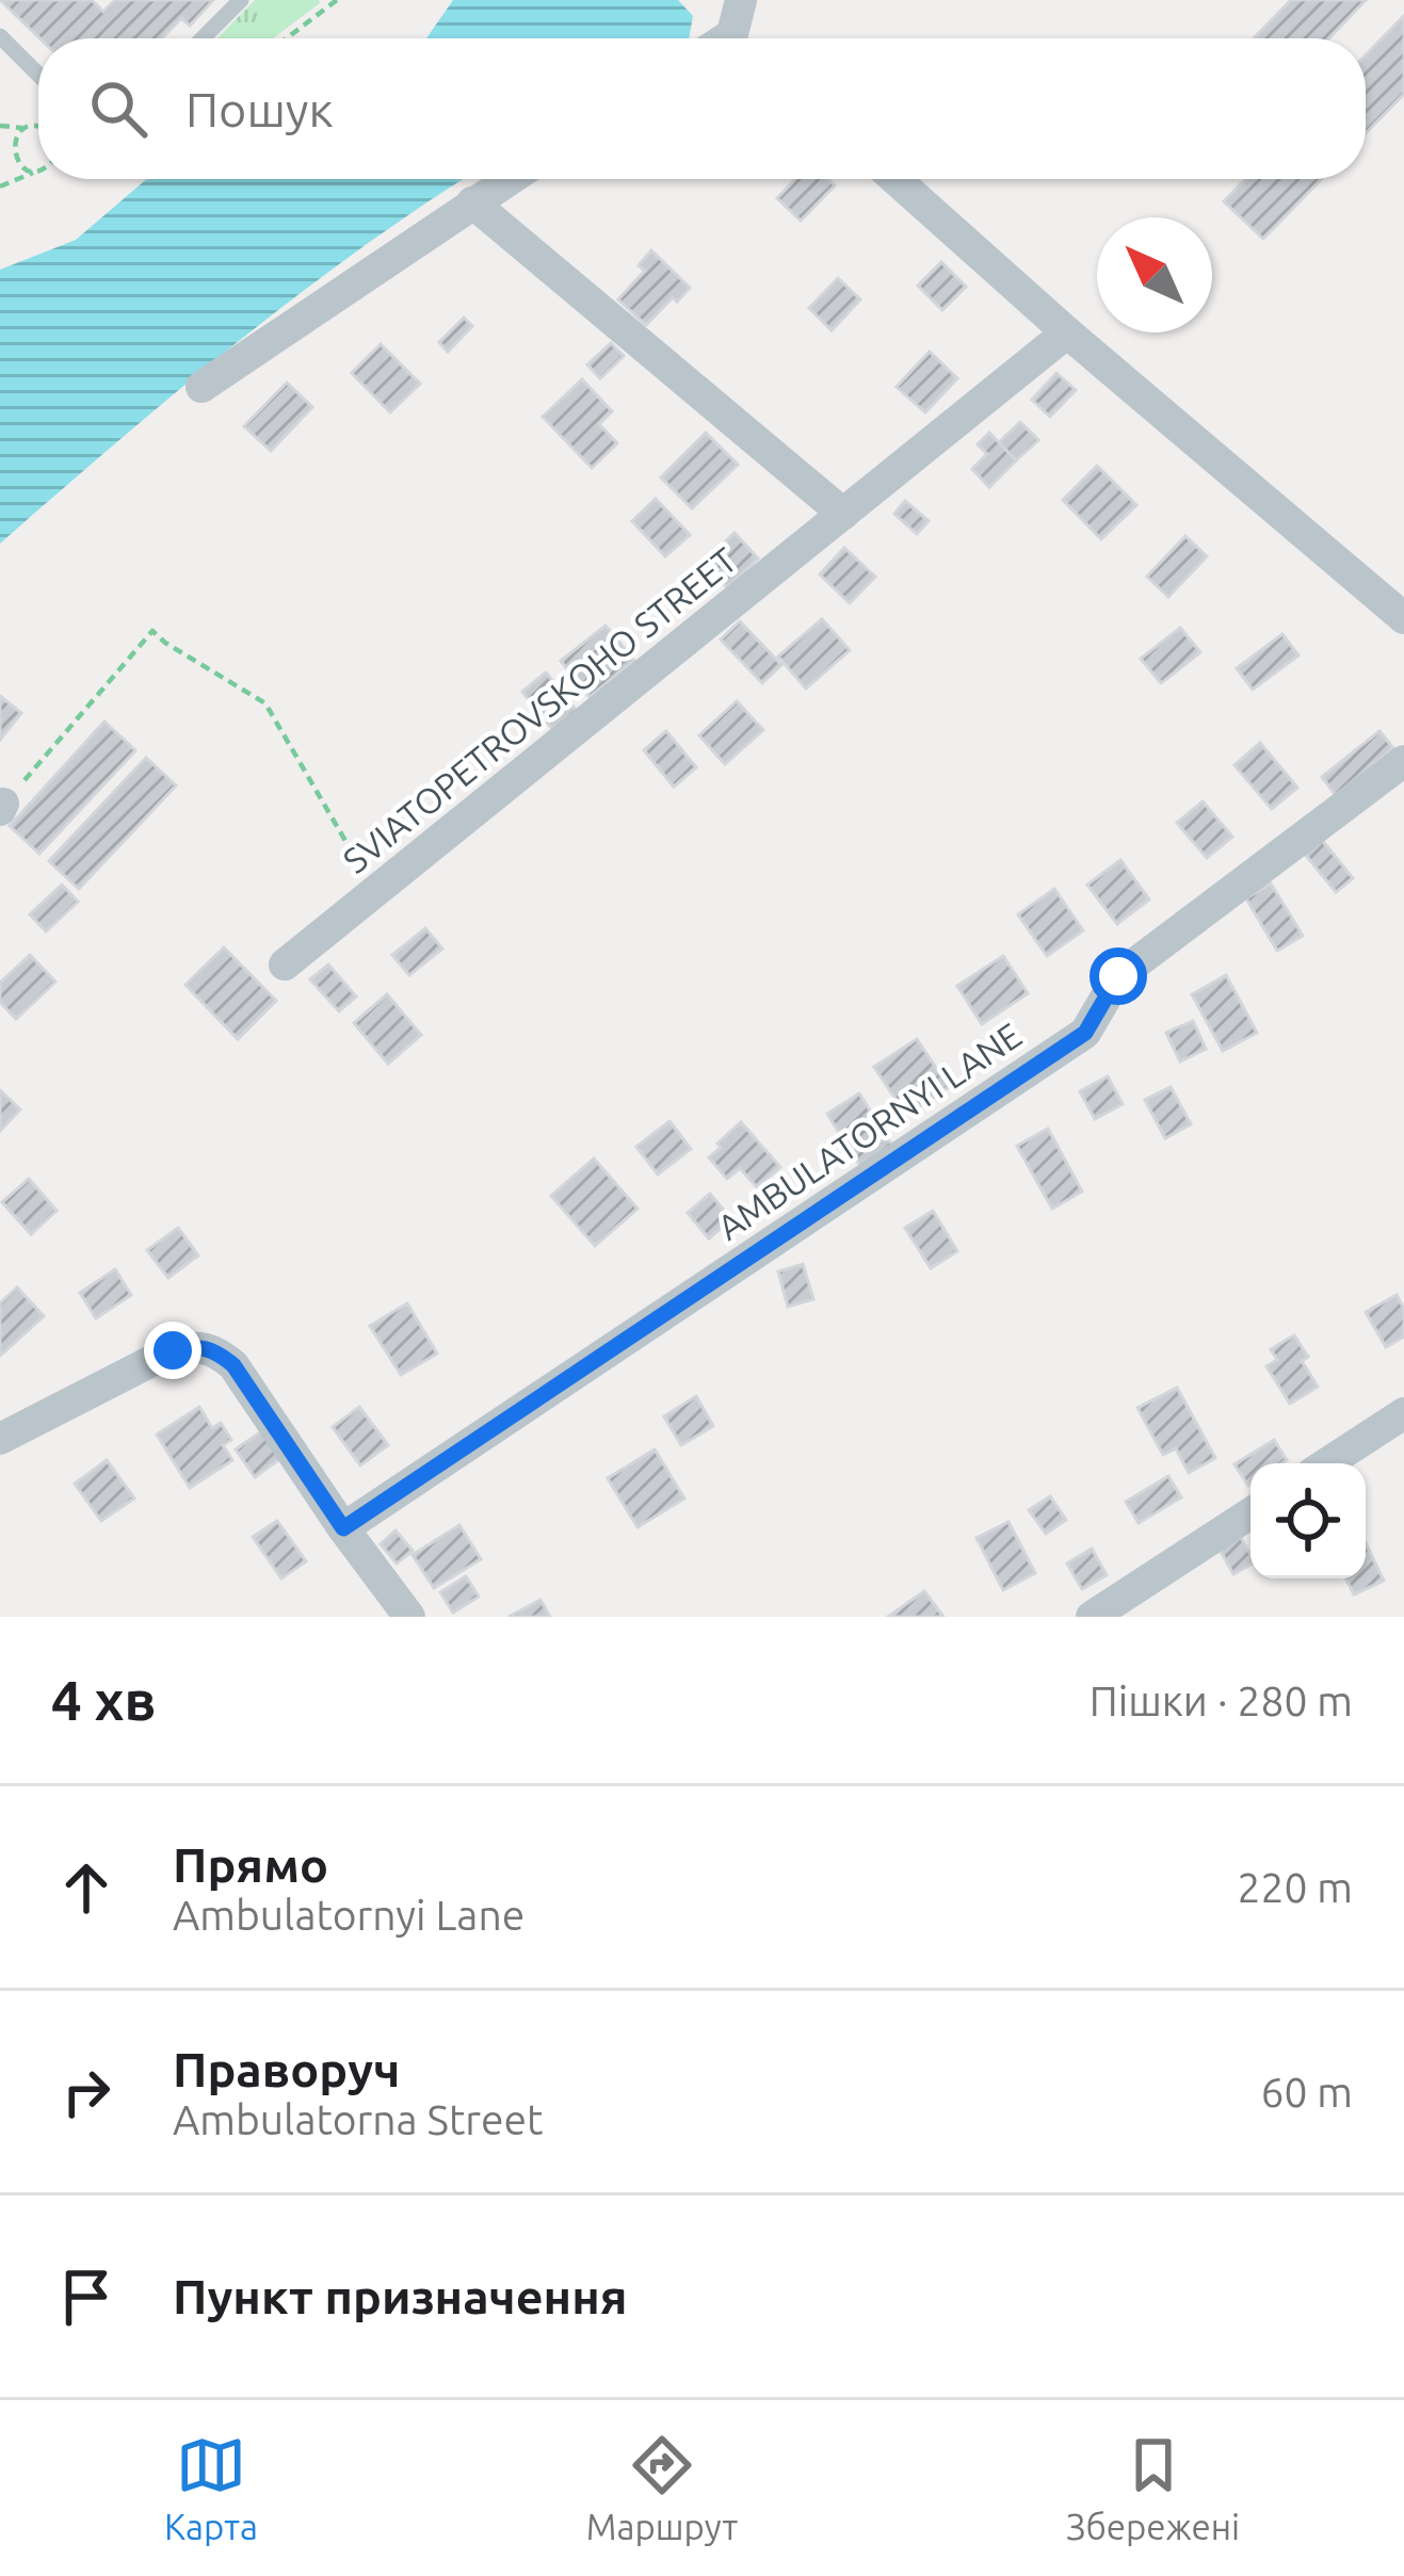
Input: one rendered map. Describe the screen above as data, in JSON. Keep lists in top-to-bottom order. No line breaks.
{"streets":{"street":["SVIATOPETROVSKOHO STREET","AMBULATORNYI LANE"]},"north":"top left","page":{"search":"Пошук","heading":["4 хв","Пішки · 280 m"],"list":[["Прямо","Ambulatornyi Lane","220 m"],["Праворуч","Ambulatorna Street","60 m"],"Пункт призначення"],"nav":["Карта","Маршрут","Збережені"]}}
